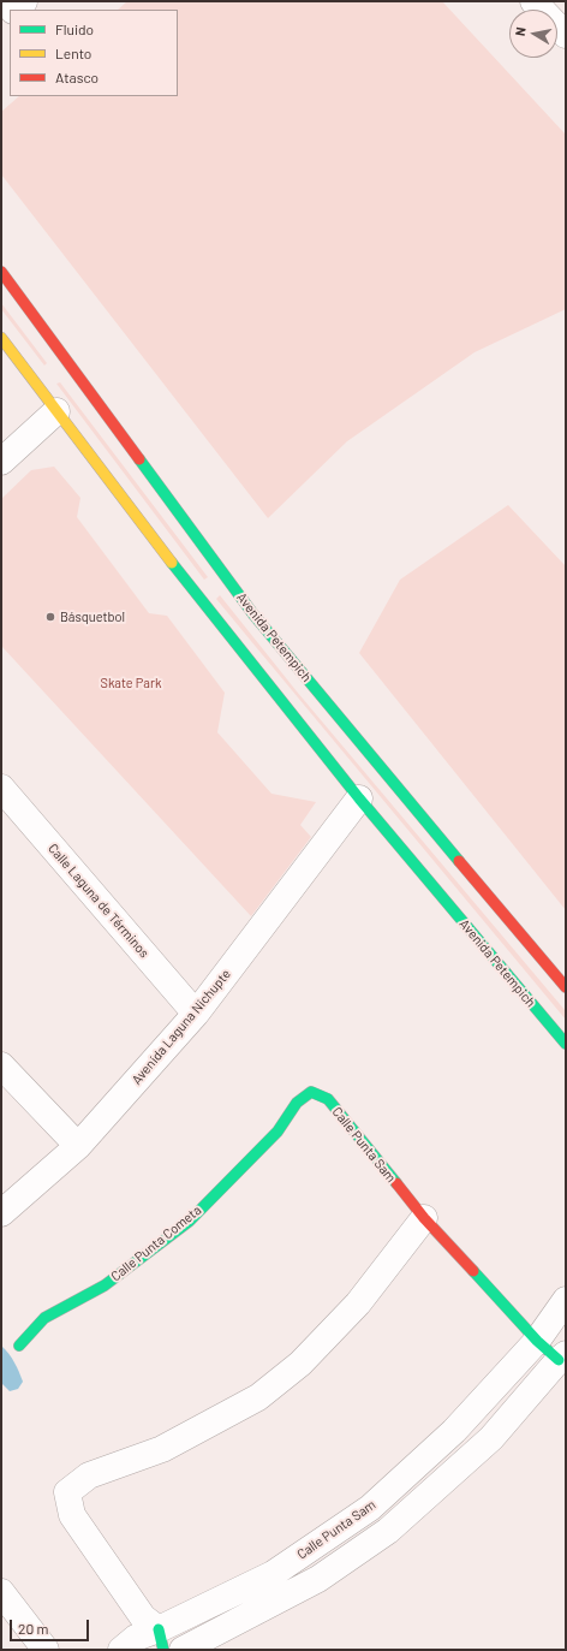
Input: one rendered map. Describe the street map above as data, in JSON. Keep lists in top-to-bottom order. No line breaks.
{"streets":{"main road":["Avenida Petempich","Calle Punta Sam","Calle Punta Cometa"],"street":["Calle Laguna de Términos","Avenida Laguna Nichupte"]},"crossings":[["Avenida Petempich","Avenida Laguna Nichupte"],["Calle Laguna de Términos","Avenida Laguna Nichupte"],["Calle Punta Sam","Calle Punta Cometa"]],"parks":["Skate Park"],"places":["Básquetbol"],"legend":["Fluido","Lento","Atasco"],"scale_bar":"20 m","north":"left"}
